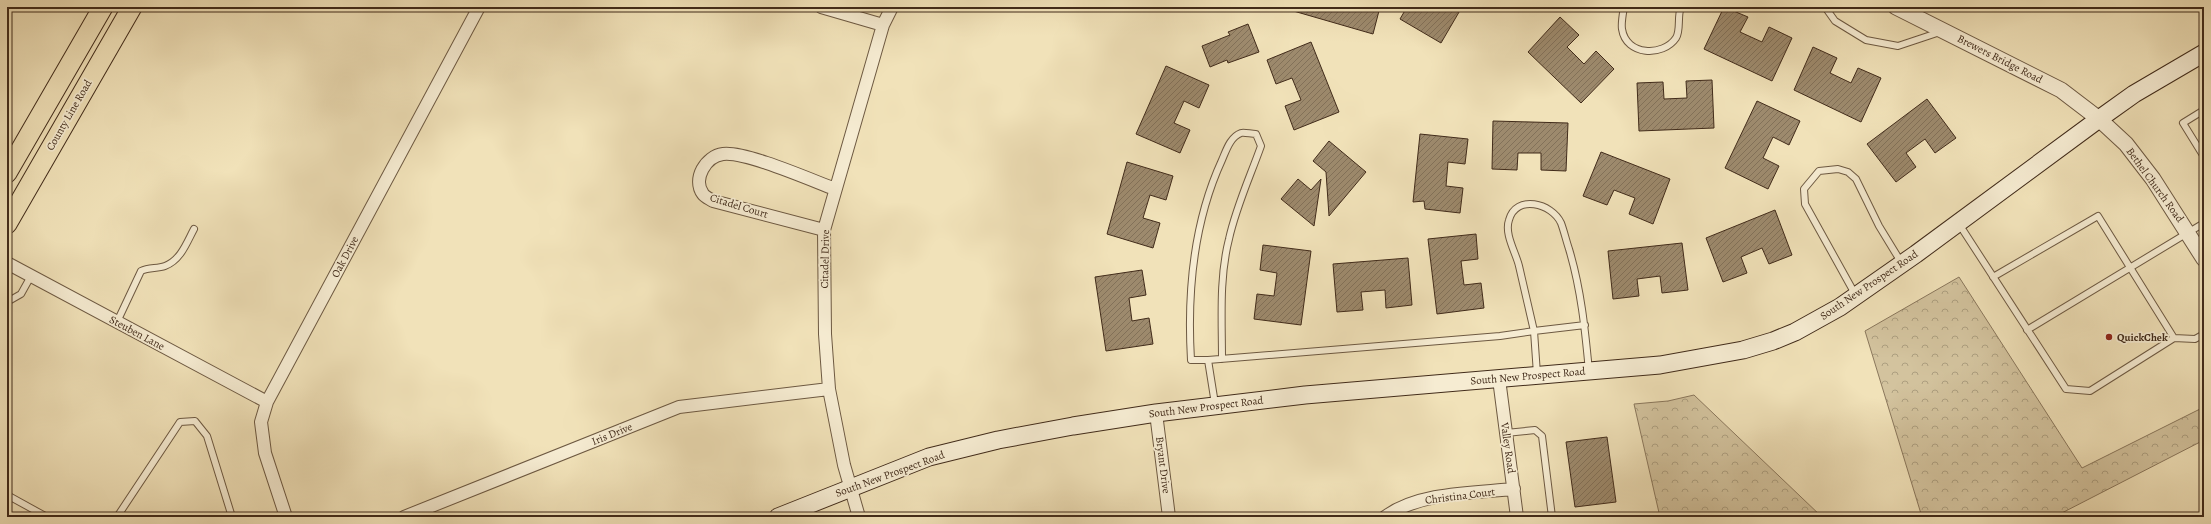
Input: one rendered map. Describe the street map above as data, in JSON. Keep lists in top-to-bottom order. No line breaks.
{"streets":{"main road":["County Line Road","South New Prospect Road"],"street":["Brewers Bridge Road","Bethel Church Road","Citadel Court","Oak Drive","Citadel Drive","Steuben Lane","Iris Drive","Valley Road","Bryant Drive","Christina Court"]},"crossings":[["Brewers Bridge Road","Bethel Church Road"],["Brewers Bridge Road","South New Prospect Road"],["Bethel Church Road","South New Prospect Road"],["Citadel Court","Citadel Drive"],["Oak Drive","Steuben Lane"],["Citadel Drive","South New Prospect Road"],["Citadel Drive","Iris Drive"],["South New Prospect Road","Valley Road"],["South New Prospect Road","Bryant Drive"],["Valley Road","Christina Court"]],"places":["QuickChek"]}
